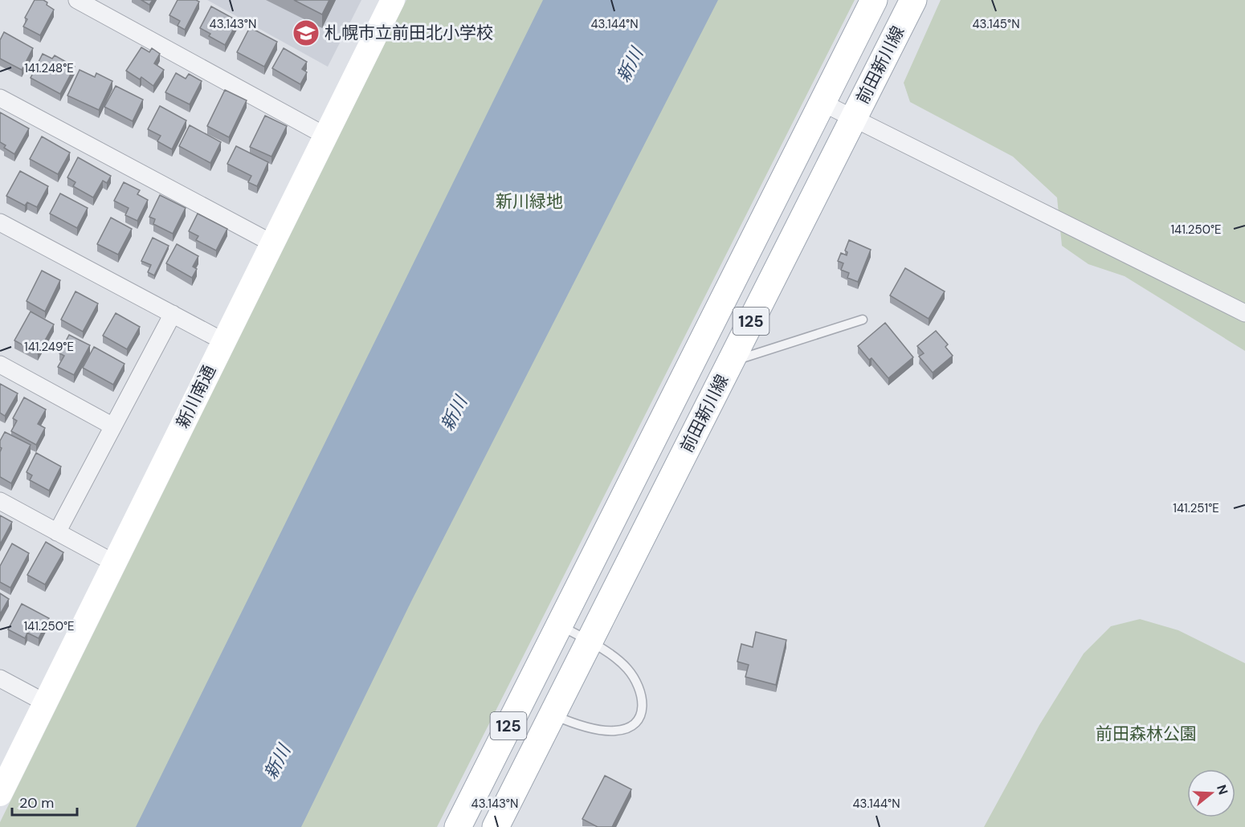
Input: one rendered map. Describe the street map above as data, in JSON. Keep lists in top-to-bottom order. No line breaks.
{"streets":{"main road":["前田新川線","125"],"street":["新川南通"]},"water":["新川"],"parks":["新川緑地","前田森林公園"],"places":{"school or university":["札幌市立前田北小学校"]},"scale_bar":"20 m","north":"right","coordinates":["43.143°N","43.144°N","43.145°N","141.248°E","141.250°E","141.249°E","141.251°E"]}
